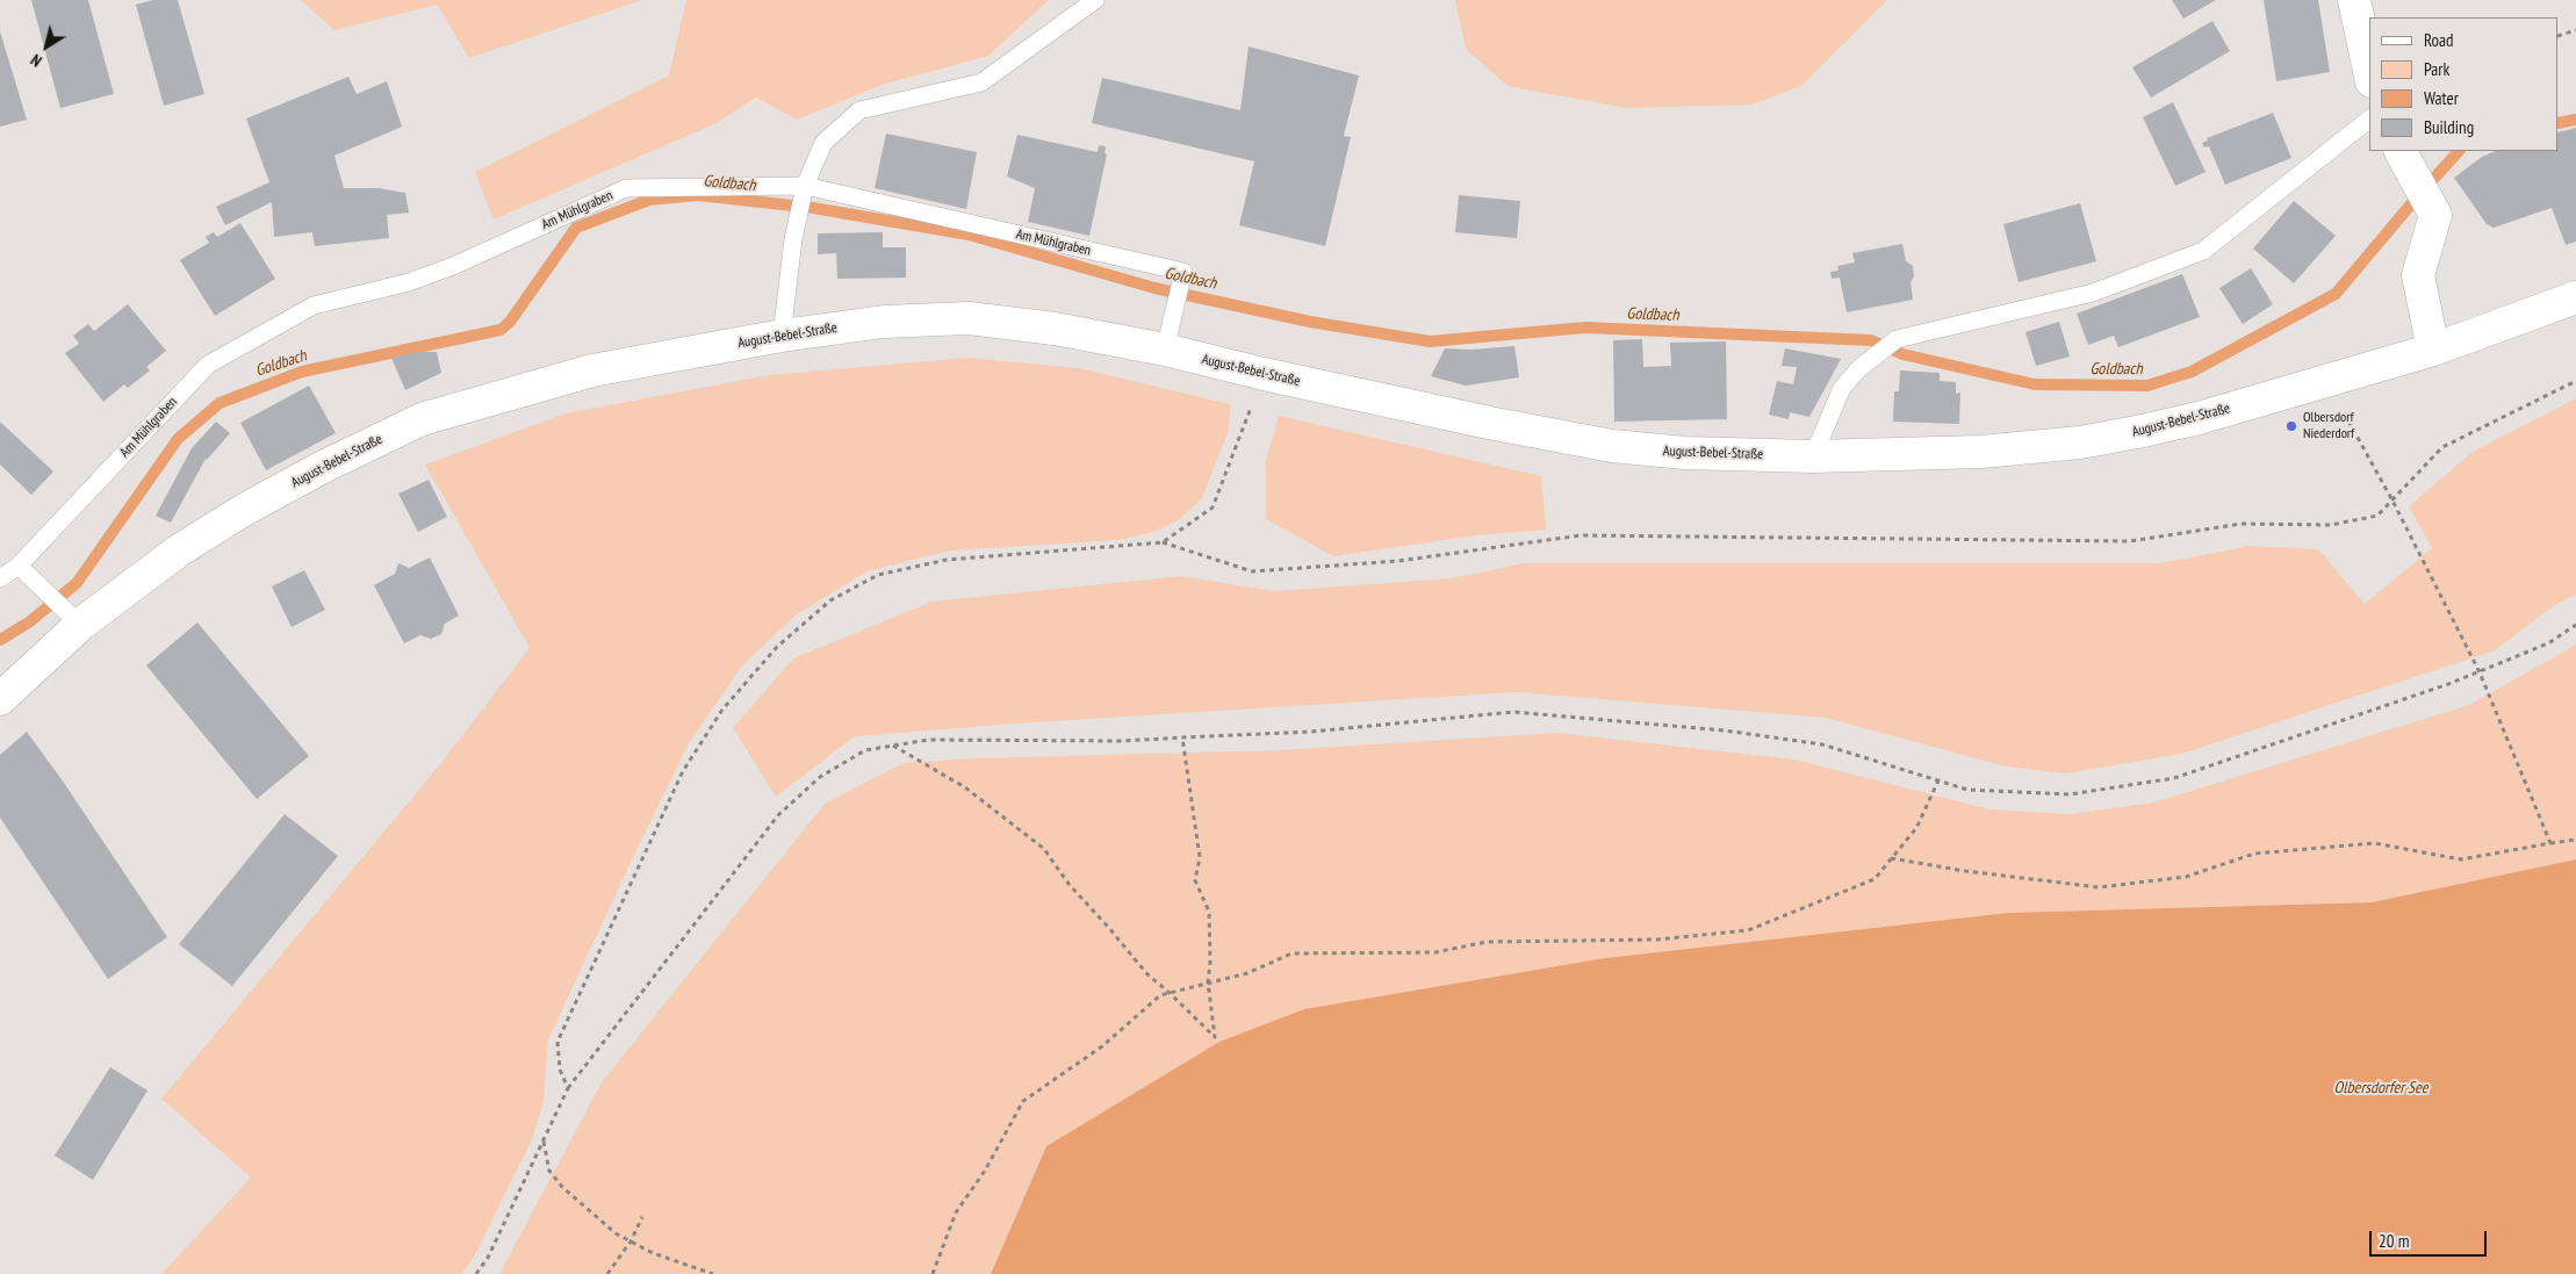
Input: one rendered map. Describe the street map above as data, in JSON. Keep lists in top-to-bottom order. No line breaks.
{"streets":{"street":["August-Bebel-Straße"],"lane":["Am Mühlgraben"]},"crossings":[["Am Mühlgraben","August-Bebel-Straße"]],"water":["Goldbach","Olbersdorfer See"],"places":["Olbersdorf Niederdorf"],"legend":["Road","Park","Water","Building"],"scale_bar":"20 m","north":"bottom left"}
